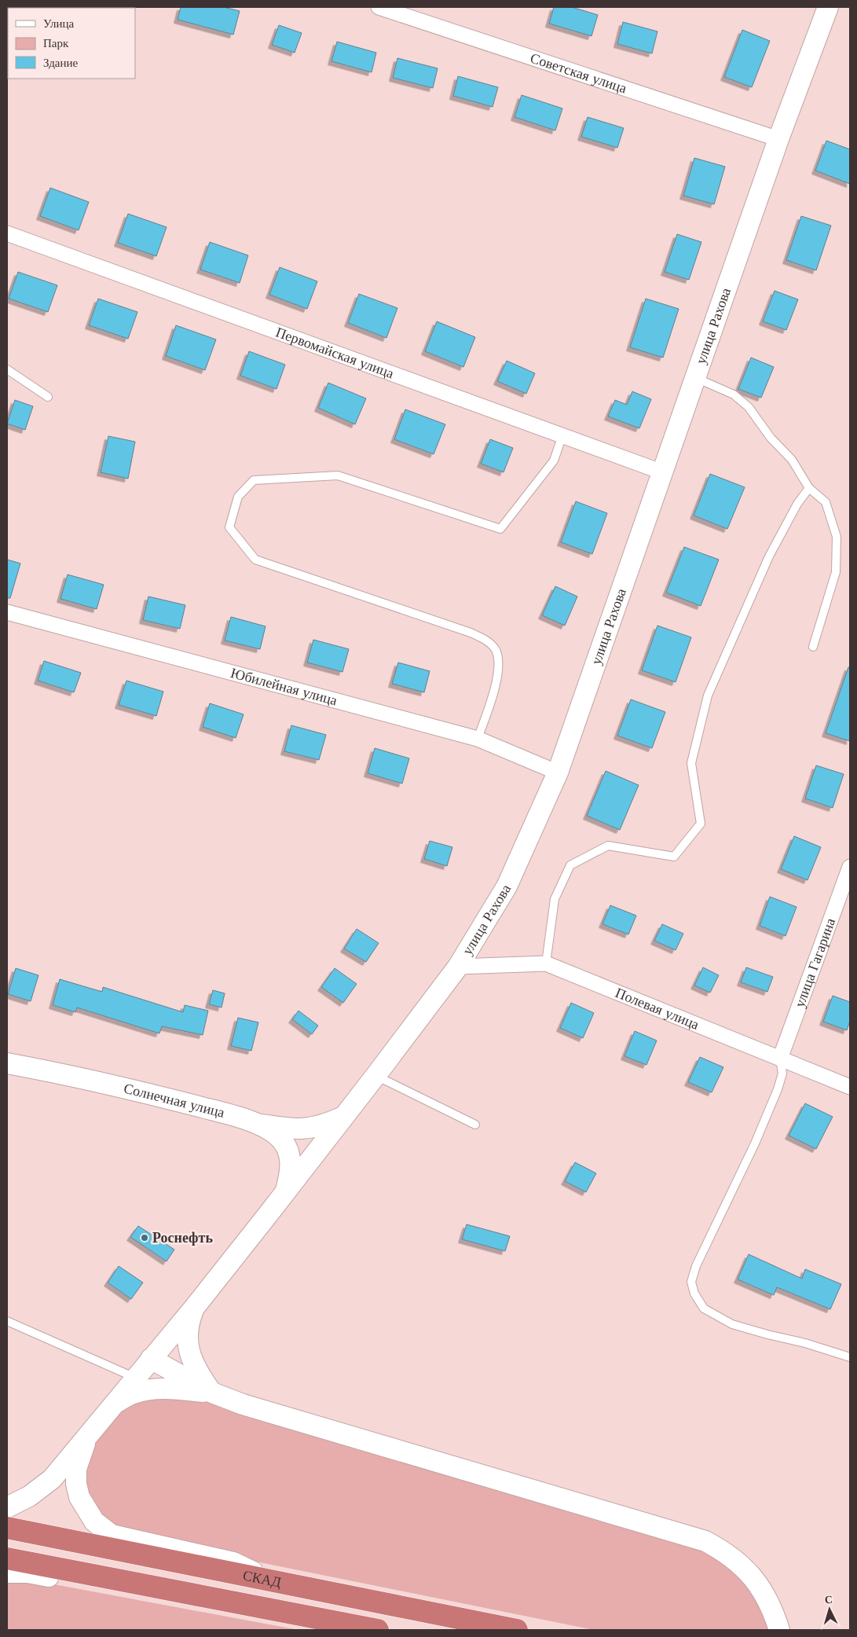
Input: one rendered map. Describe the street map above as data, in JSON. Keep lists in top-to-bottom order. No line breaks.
{"streets":{"highway":["СКАД"],"main road":["улица Рахова","Солнечная улица"],"street":["Советская улица","Первомайская улица","Юбилейная улица","улица Гагарина","Полевая улица"]},"crossings":[["Советская улица","улица Рахова"],["улица Рахова","Первомайская улица"],["улица Рахова","Юбилейная улица"],["улица Рахова","Полевая улица"],["улица Рахова","Солнечная улица"],["улица Гагарина","Полевая улица"]],"places":["Роснефть"],"legend":["Улица","Парк","Здание"],"north":"top"}
